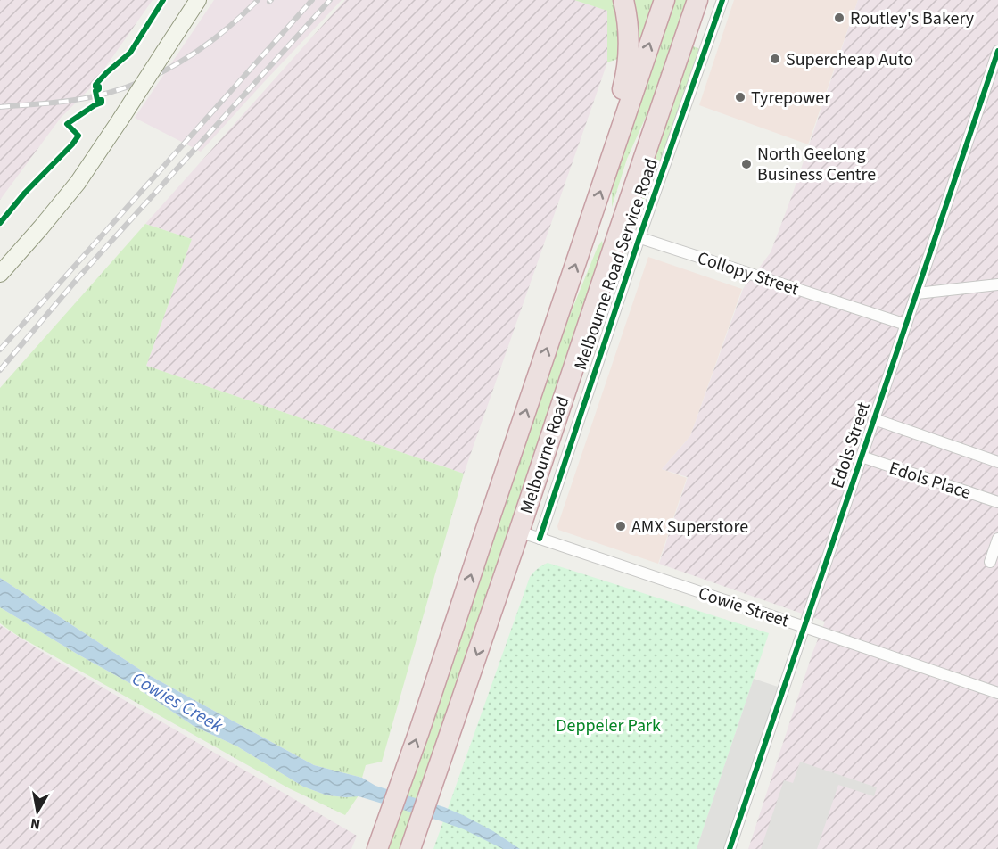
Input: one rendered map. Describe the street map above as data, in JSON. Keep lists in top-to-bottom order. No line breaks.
{"streets":{"highway":["Collopy Street","Melbourne Road"],"street":["Melbourne Road Service Road","Edols Street","Edols Place","Cowie Street"]},"crossings":[["Melbourne Road Service Road","Collopy Street"],["Melbourne Road Service Road","Cowie Street"],["Collopy Street","Edols Street"],["Collopy Street","Melbourne Road"],["Edols Street","Edols Place"],["Edols Street","Cowie Street"],["Melbourne Road","Cowie Street"]],"water":["Cowies Creek"],"parks":["Deppeler Park"],"places":["Routley's Bakery","Supercheap Auto","Tyrepower","North Geelong Business Centre","AMX Superstore"],"north":"bottom"}
